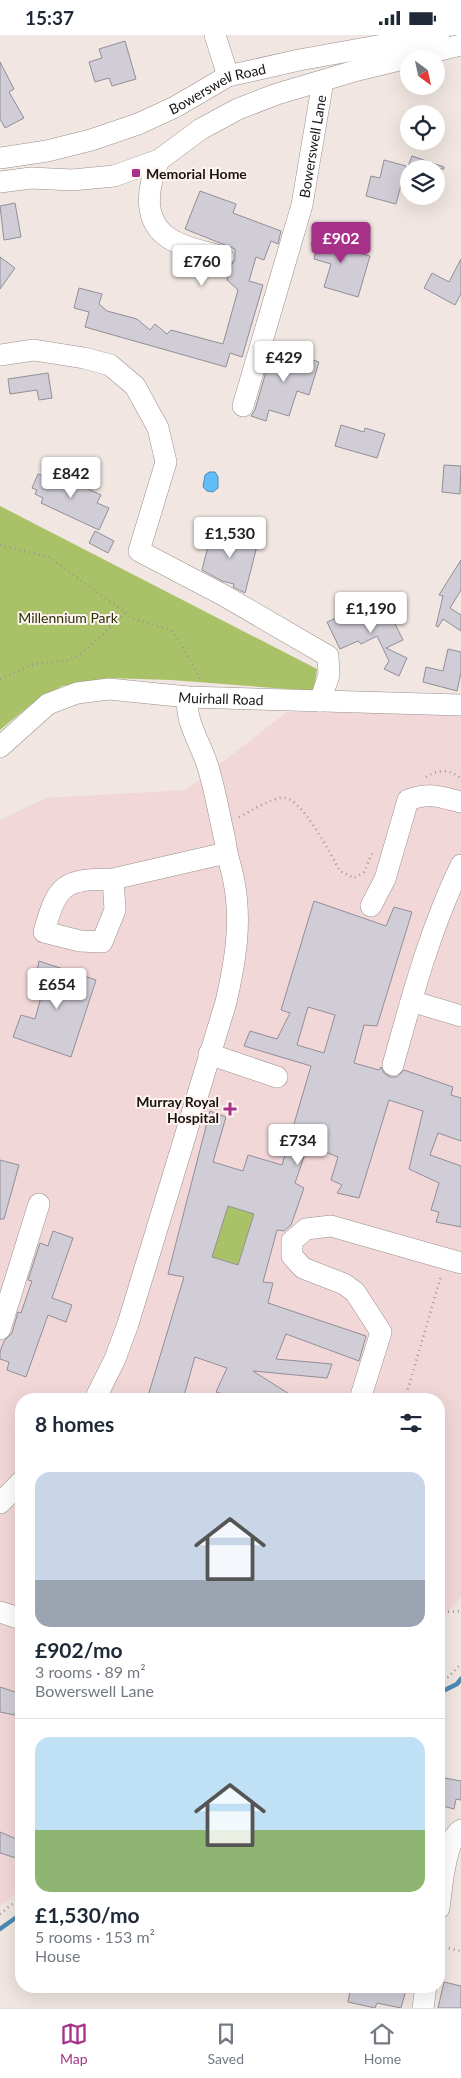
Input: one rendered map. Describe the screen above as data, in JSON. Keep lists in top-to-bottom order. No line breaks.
{"streets":{"street":["Bowerswell Road","Bowerswell Lane","Muirhall Road"]},"parks":["Millennium Park"],"places":{"transit":["Memorial Home"],"health":["Murray Royal Hospital"]},"north":"bottom right","page":{"status":"15:37","price":["£902","£760","£429","£842","£1,530","£1,190","£654","£734"],"heading":"8 homes","list":[{"name":"£902/mo","note":"3 rooms · 89 m² · Bowerswell Lane"},{"name":"£1,530/mo","note":"5 rooms · 153 m² · House"}],"tabs":["Map","Saved","Home"]}}
